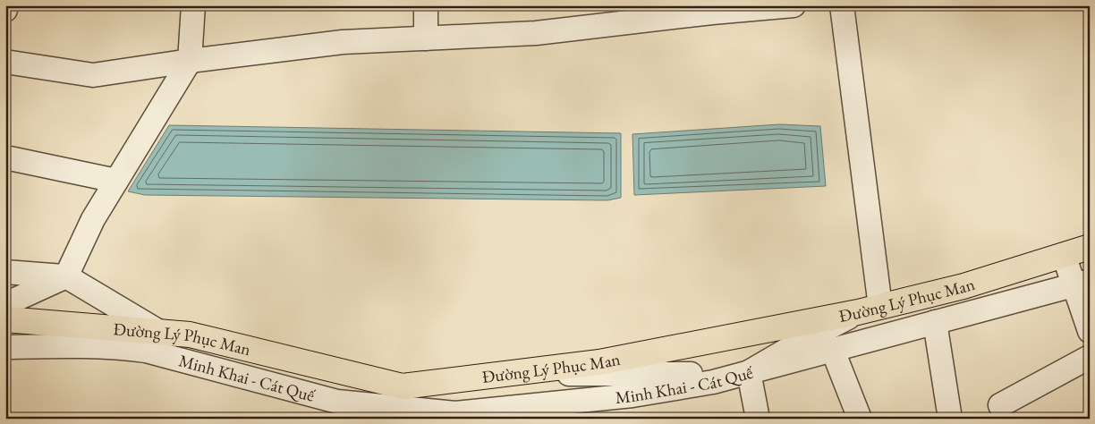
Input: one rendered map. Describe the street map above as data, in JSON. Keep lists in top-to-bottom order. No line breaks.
{"streets":{"main road":["Đường Lý Phục Man"],"street":["Minh Khai - Cát Quế"]}}
